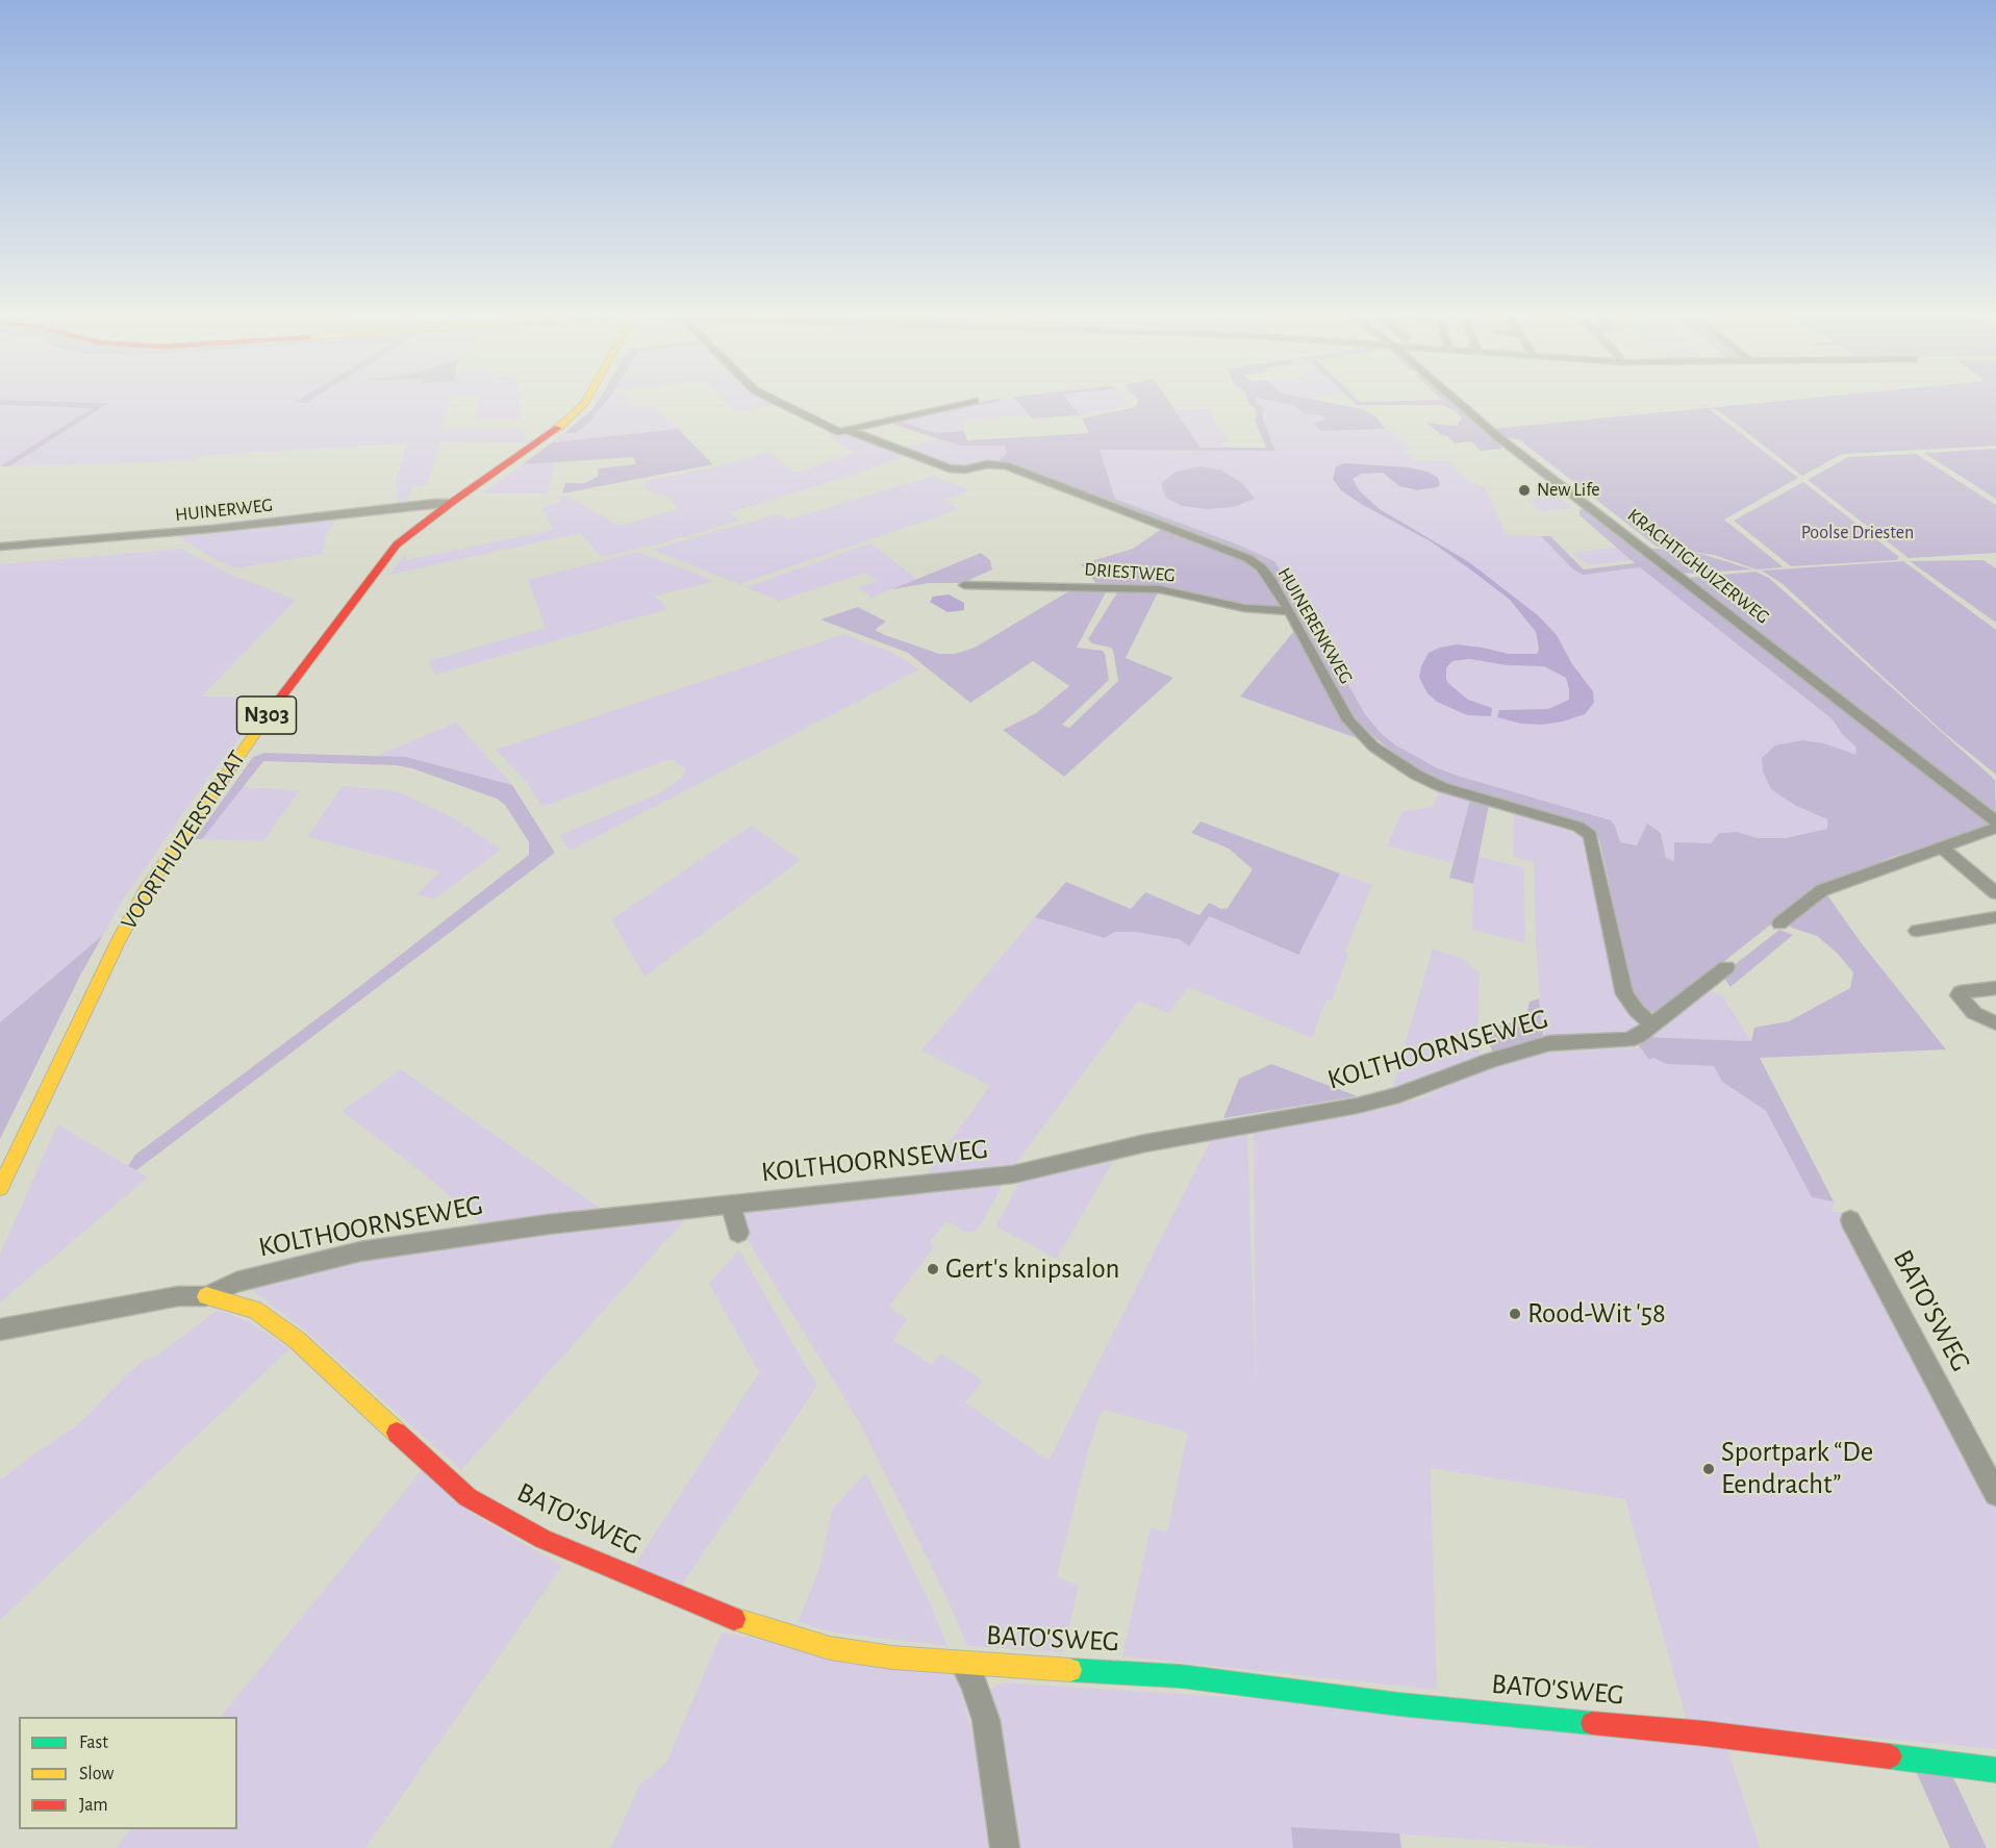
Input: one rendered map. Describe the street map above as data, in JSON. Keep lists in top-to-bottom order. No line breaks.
{"streets":{"street":["HUINERWEG","KRACHTIGHUIZERWEG","DRIESTWEG","HUINERENKWEG","N303","VOORTHUIZERSTRAAT","KOLTHOORNSEWEG","BATO'SWEG"]},"crossings":[["HUINERWEG","VOORTHUIZERSTRAAT"],["DRIESTWEG","HUINERENKWEG"],["HUINERENKWEG","KOLTHOORNSEWEG"],["KOLTHOORNSEWEG","BATO'SWEG"]],"parks":["Poolse Driesten"],"places":["New Life","Gert's knipsalon","Rood-Wit '58","Sportpark “De Eendracht”"],"legend":["Fast","Slow","Jam"]}
